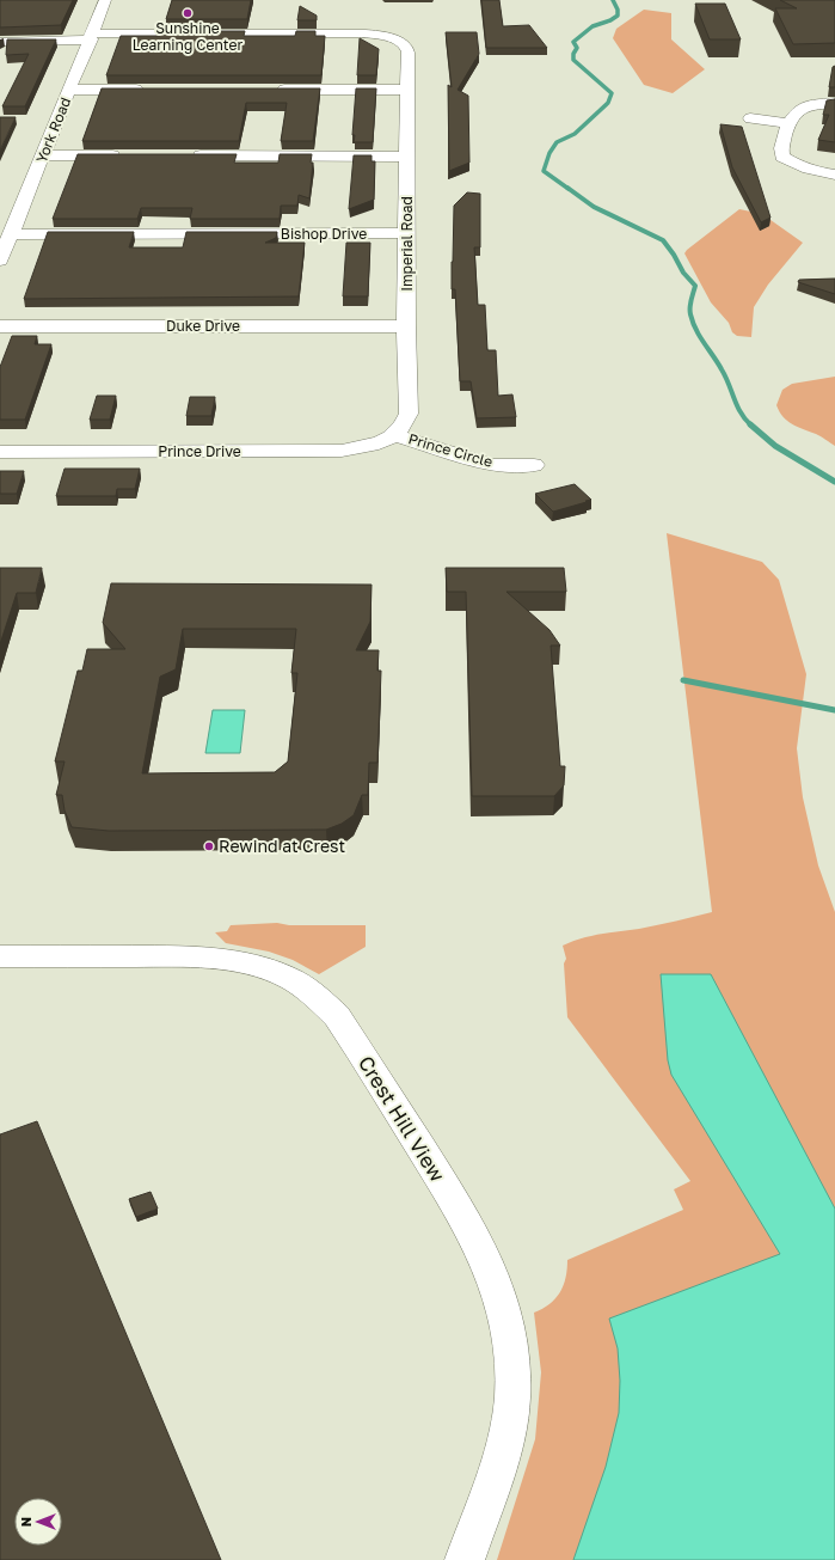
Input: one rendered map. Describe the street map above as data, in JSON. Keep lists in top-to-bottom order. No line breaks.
{"streets":{"street":["York Road","Bishop Drive","Imperial Road","Duke Drive","Prince Circle","Prince Drive","Crest Hill View"]},"crossings":[["York Road","Bishop Drive"],["York Road","Imperial Road"],["Bishop Drive","Imperial Road"],["Imperial Road","Duke Drive"],["Imperial Road","Prince Circle"],["Imperial Road","Prince Drive"],["Prince Circle","Prince Drive"]],"places":["Sunshine Learning Center","Rewind at Crest"],"north":"left"}
